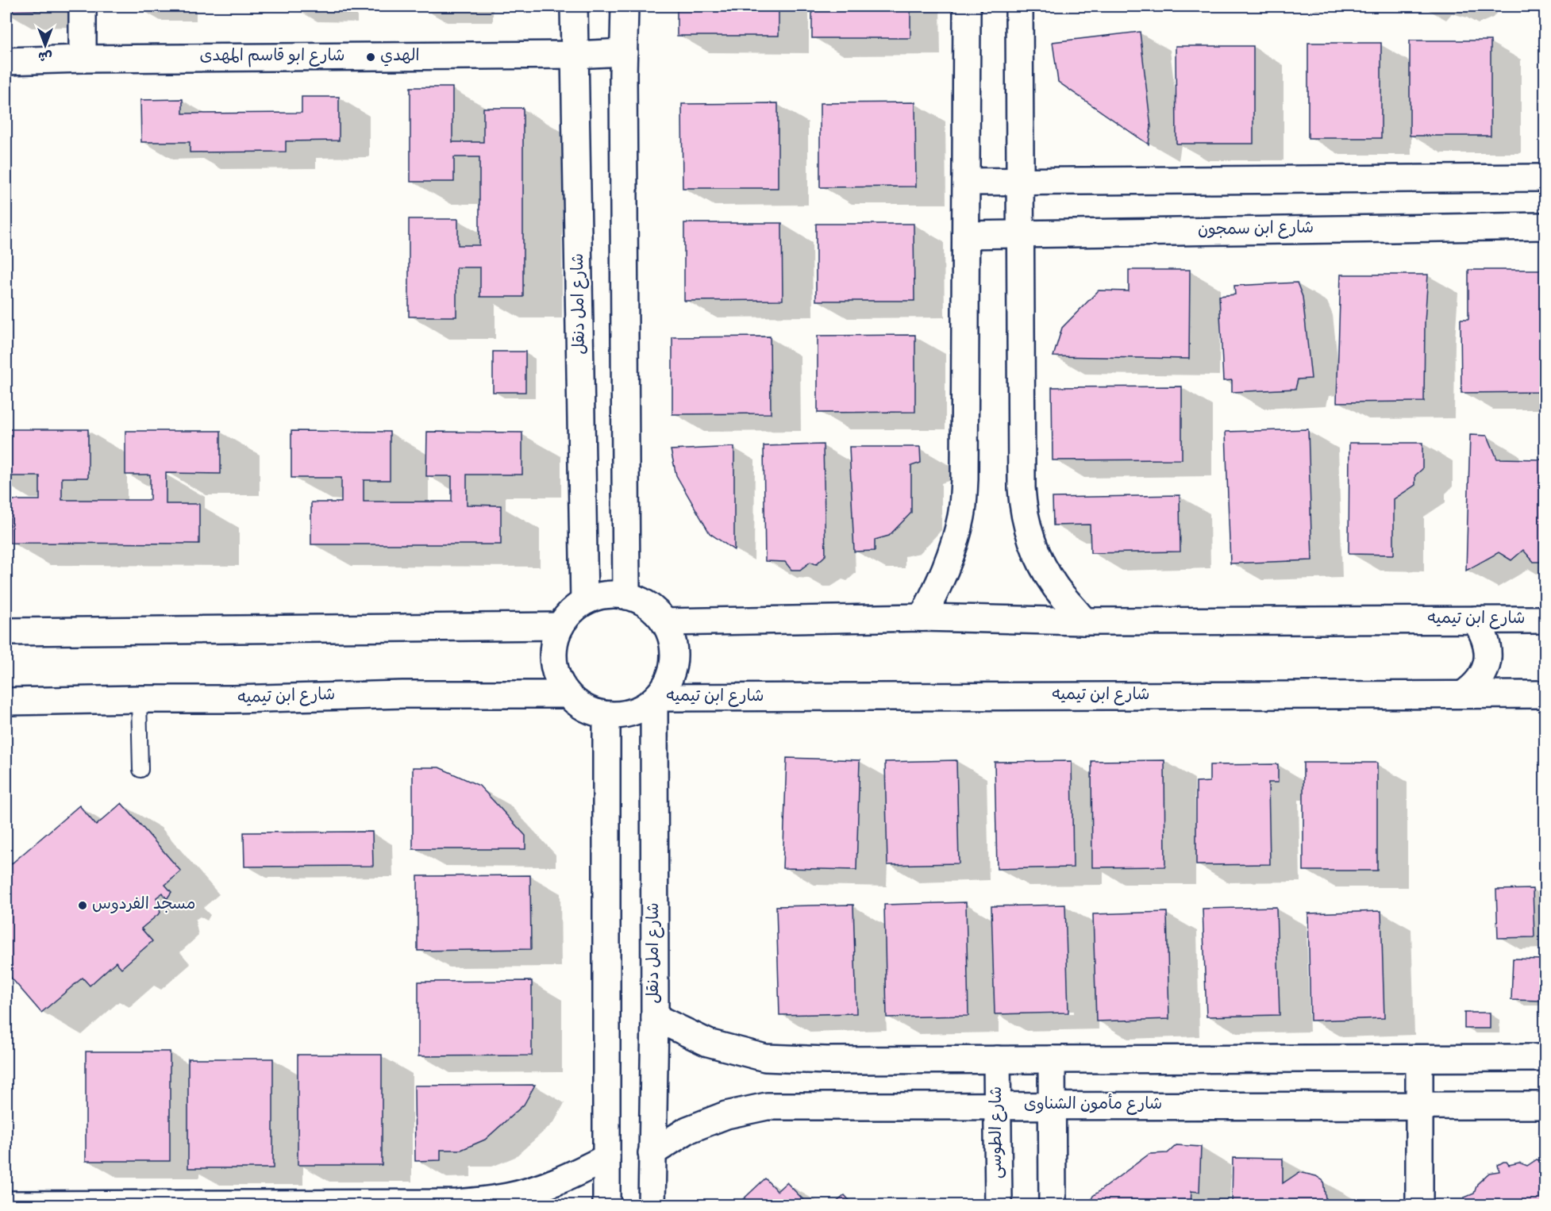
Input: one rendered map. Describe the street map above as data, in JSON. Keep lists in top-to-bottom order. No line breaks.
{"streets":{"street":["شارع ابو قاسم المهدى","شارع ابن سمجون","شارع امل دنقل","شارع ابن تيميه","شارع مأمون الشناوى","شارع الطوسى"]},"crossings":[["شارع ابو قاسم المهدى","شارع امل دنقل"],["شارع امل دنقل","شارع ابن تيميه"],["شارع امل دنقل","شارع مأمون الشناوى"],["شارع مأمون الشناوى","شارع الطوسى"]],"places":["الهدي","مسجد الفردوس"],"north":"bottom"}
